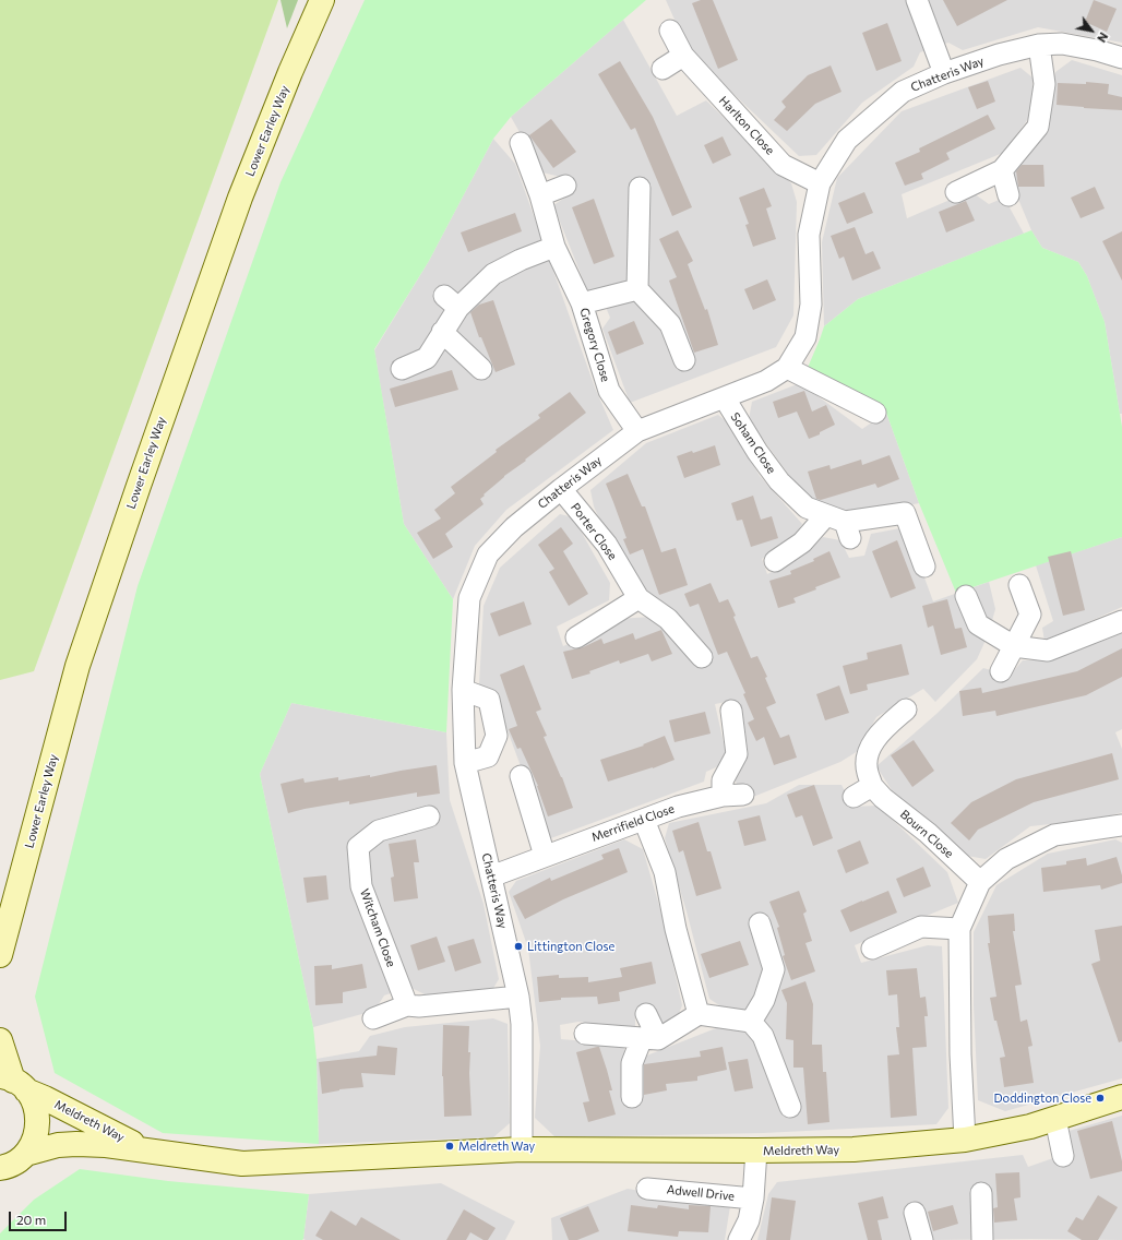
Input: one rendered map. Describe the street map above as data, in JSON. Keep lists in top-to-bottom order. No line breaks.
{"streets":{"street":["Chatteris Way","Harlton Close","Lower Earley Way","Gregory Close","Soham Close","Porter Close","Merrifield Close","Bourn Close","Witcham Close","Meldreth Way","Adwell Drive"]},"crossings":[["Chatteris Way","Harlton Close"],["Chatteris Way","Gregory Close"],["Chatteris Way","Soham Close"],["Chatteris Way","Porter Close"],["Chatteris Way","Merrifield Close"],["Chatteris Way","Meldreth Way"],["Meldreth Way","Adwell Drive"]],"places":["Littington Close","Doddington Close","Meldreth Way"],"scale_bar":"20 m","north":"bottom right"}
